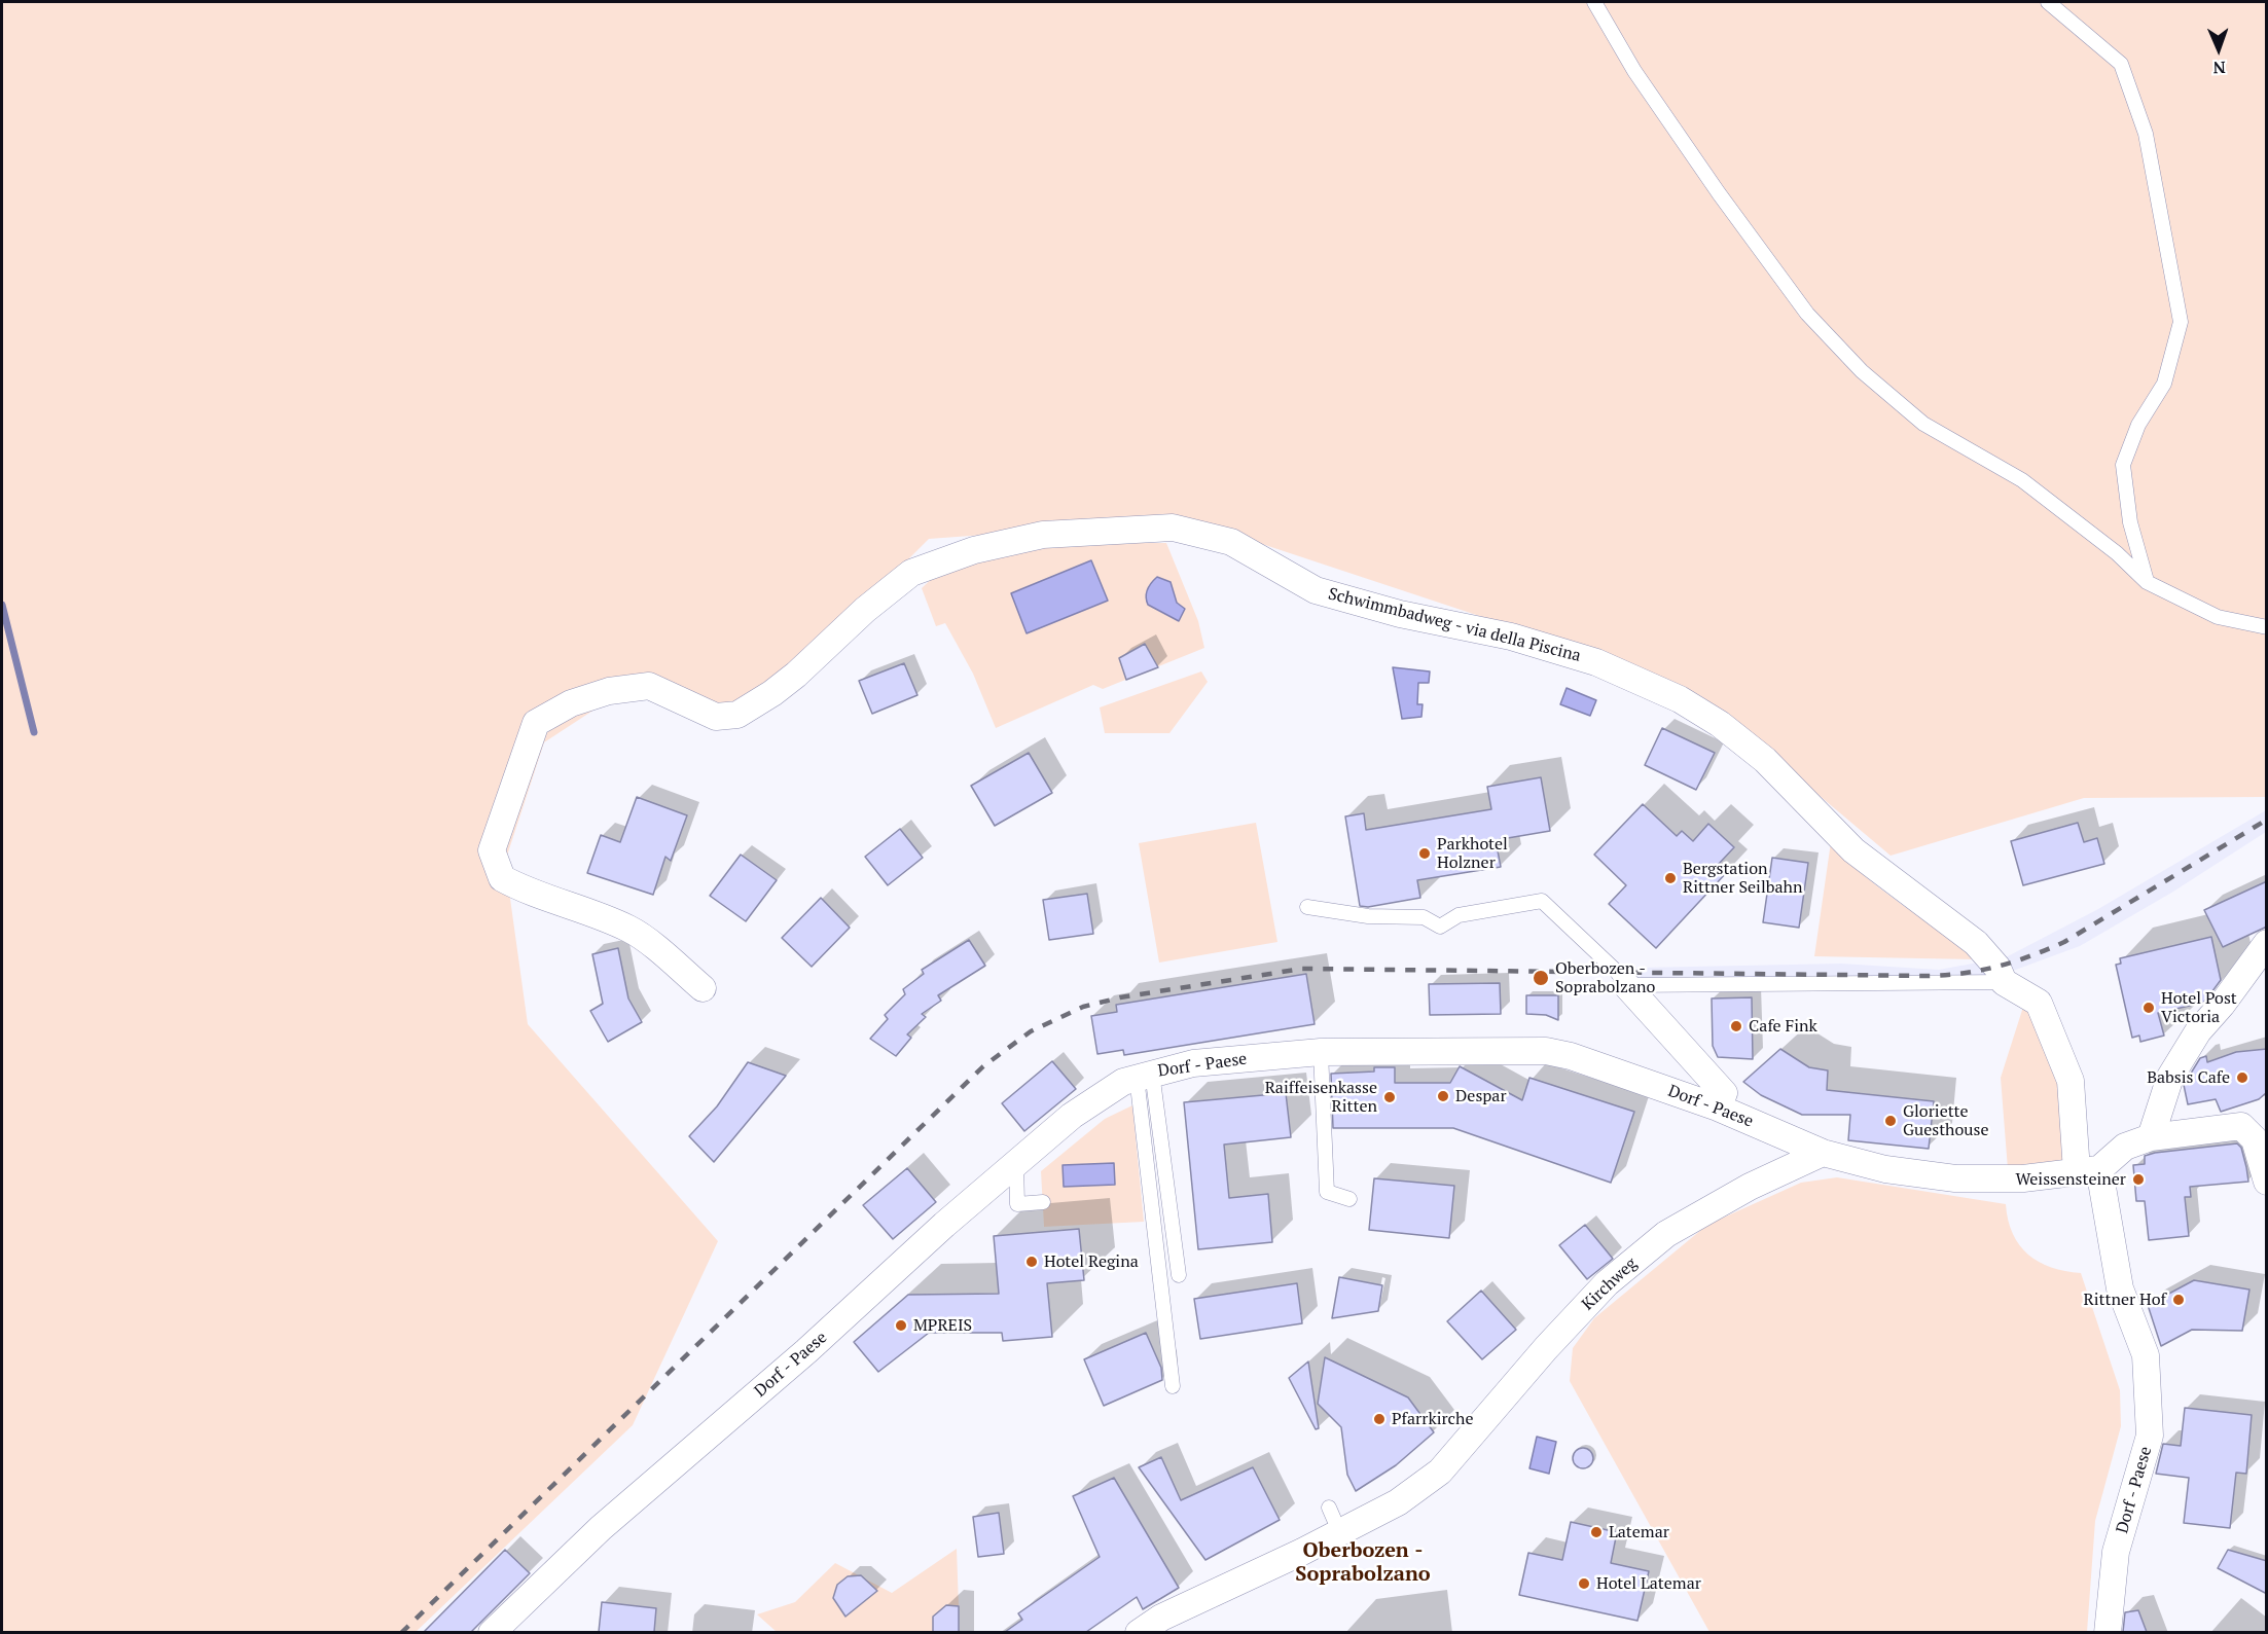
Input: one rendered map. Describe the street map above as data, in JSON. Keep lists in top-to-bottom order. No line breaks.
{"streets":{"street":["Schwimmbadweg - via della Piscina","Dorf - Paese","Kirchweg"]},"crossings":[["Schwimmbadweg - via della Piscina","Dorf - Paese"],["Dorf - Paese","Kirchweg"]],"districts":["Oberbozen - Soprabolzano"],"places":["Parkhotel Holzner","Bergstation Rittner Seilbahn","Oberbozen - Soprabolzano","Hotel Post Victoria","Cafe Fink","Babsis Cafe","Despar","Raiffeisenkasse Ritten","Gloriette Guesthouse","Weissensteiner","Hotel Regina","Rittner Hof","MPREIS","Pfarrkirche","Latemar","Hotel Latemar"],"north":"bottom"}
